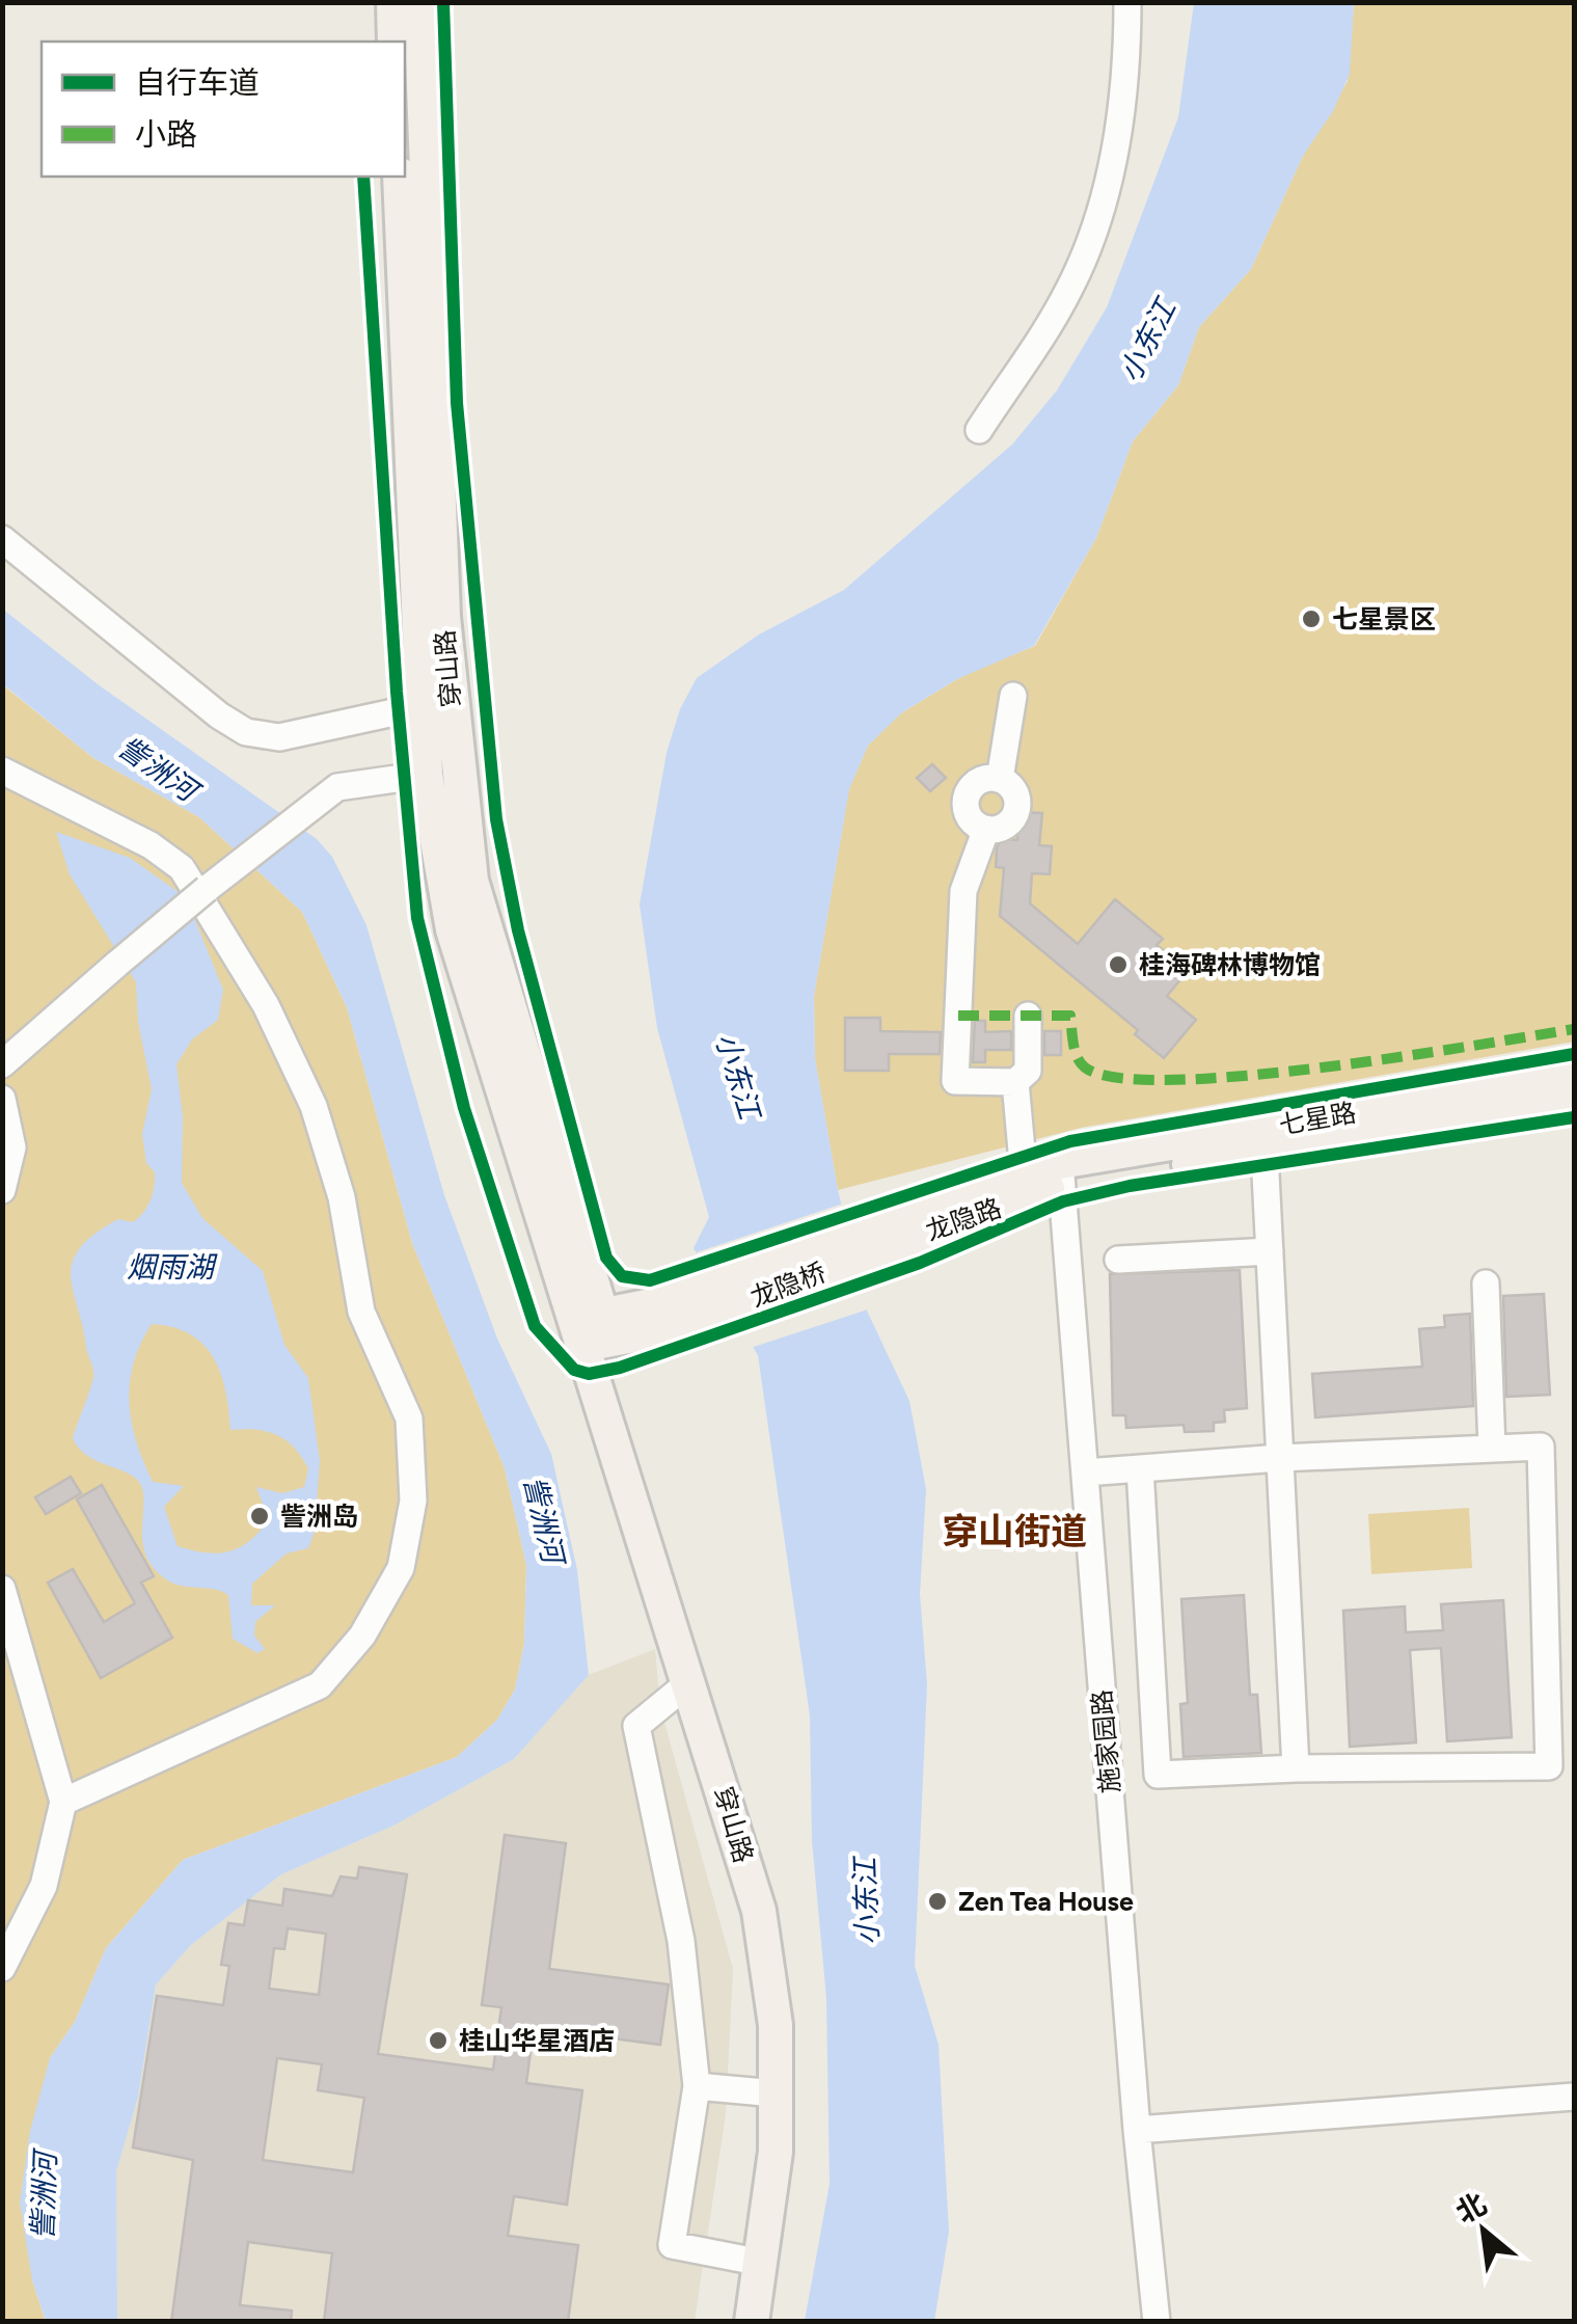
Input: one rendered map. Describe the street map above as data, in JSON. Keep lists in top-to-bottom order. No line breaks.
{"streets":{"main road":["穿山路","七星路","龙隐路","龙隐桥"],"street":["施家园路"]},"crossings":[["穿山路","龙隐桥"],["七星路","龙隐路"],["龙隐路","龙隐桥"],["龙隐路","施家园路"]],"districts":["穿山街道"],"water":["小东江","訾洲河","烟雨湖"],"places":["七星景区","桂海碑林博物馆","訾洲岛","Zen Tea House","桂山华星酒店"],"legend":["自行车道","小路"],"north":"top left"}
